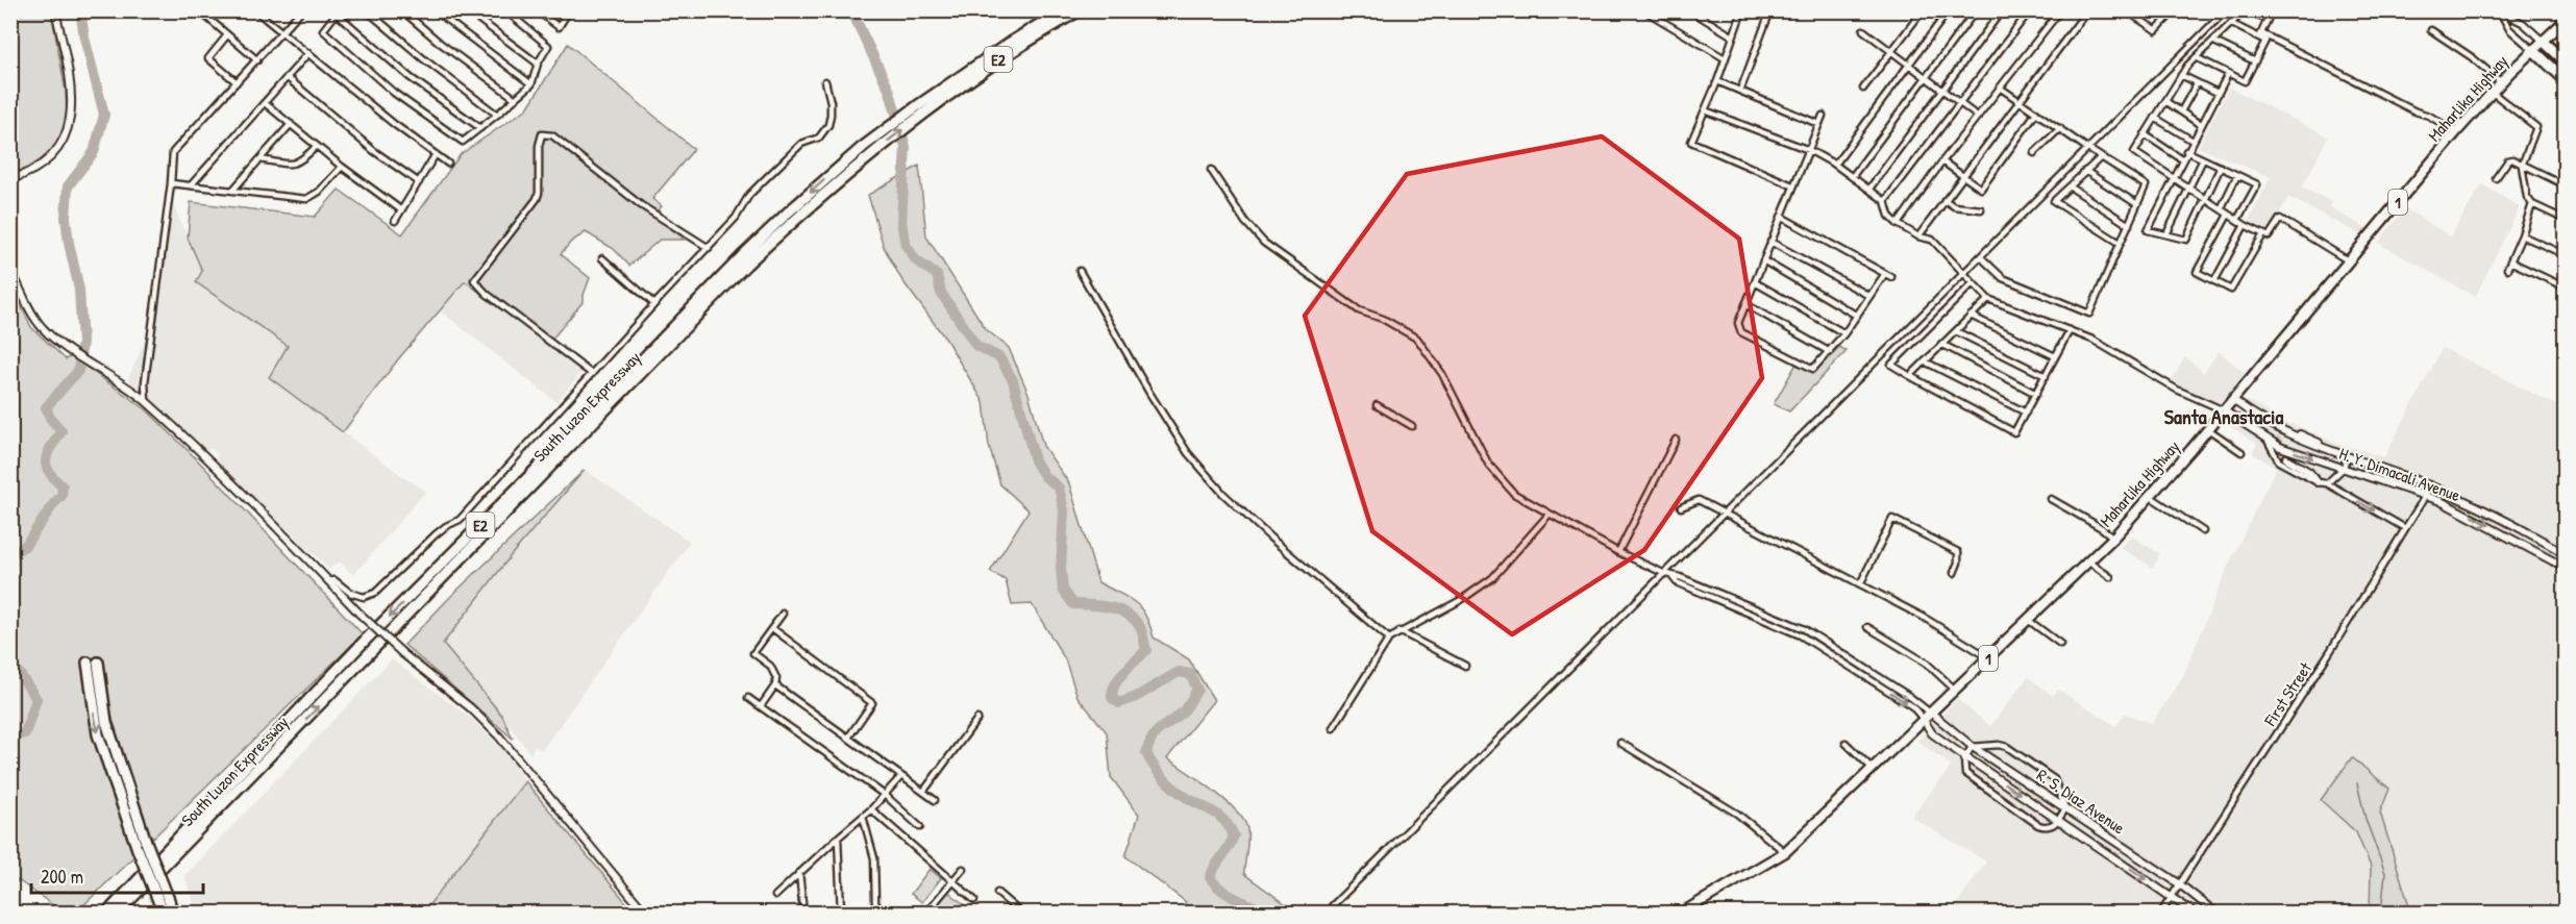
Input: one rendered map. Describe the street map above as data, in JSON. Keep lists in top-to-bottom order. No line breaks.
{"streets":{"highway":["E2","Maharlika Highway","1","South Luzon Expressway"],"street":["H. Y. Dimacali Avenue","First Street","R. S. Diaz Avenue"]},"crossings":[["Maharlika Highway","H. Y. Dimacali Avenue"],["Maharlika Highway","R. S. Diaz Avenue"],["H. Y. Dimacali Avenue","First Street"],["First Street","R. S. Diaz Avenue"]],"districts":["Santa Anastacia"],"scale_bar":"200 m"}
